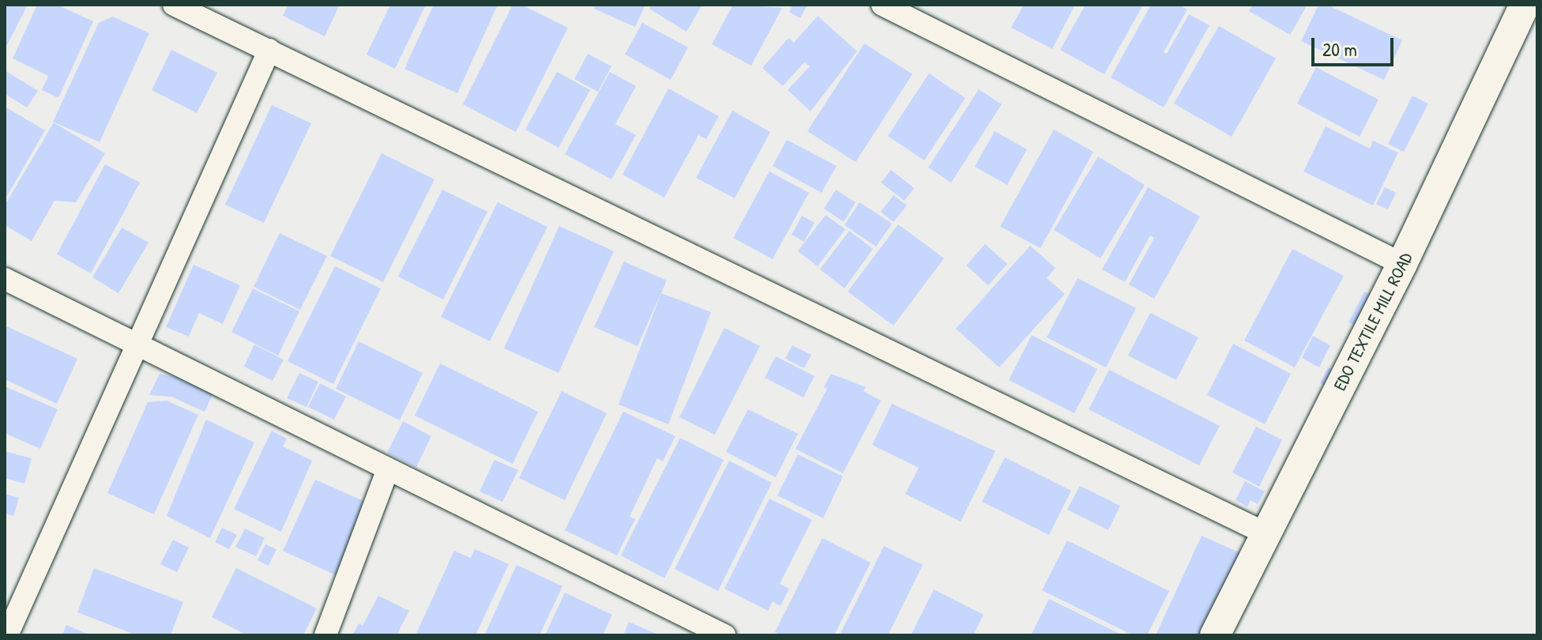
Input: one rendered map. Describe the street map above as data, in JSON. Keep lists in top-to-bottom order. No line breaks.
{"streets":{"street":["EDO TEXTILE MILL ROAD"]},"scale_bar":"20 m"}
